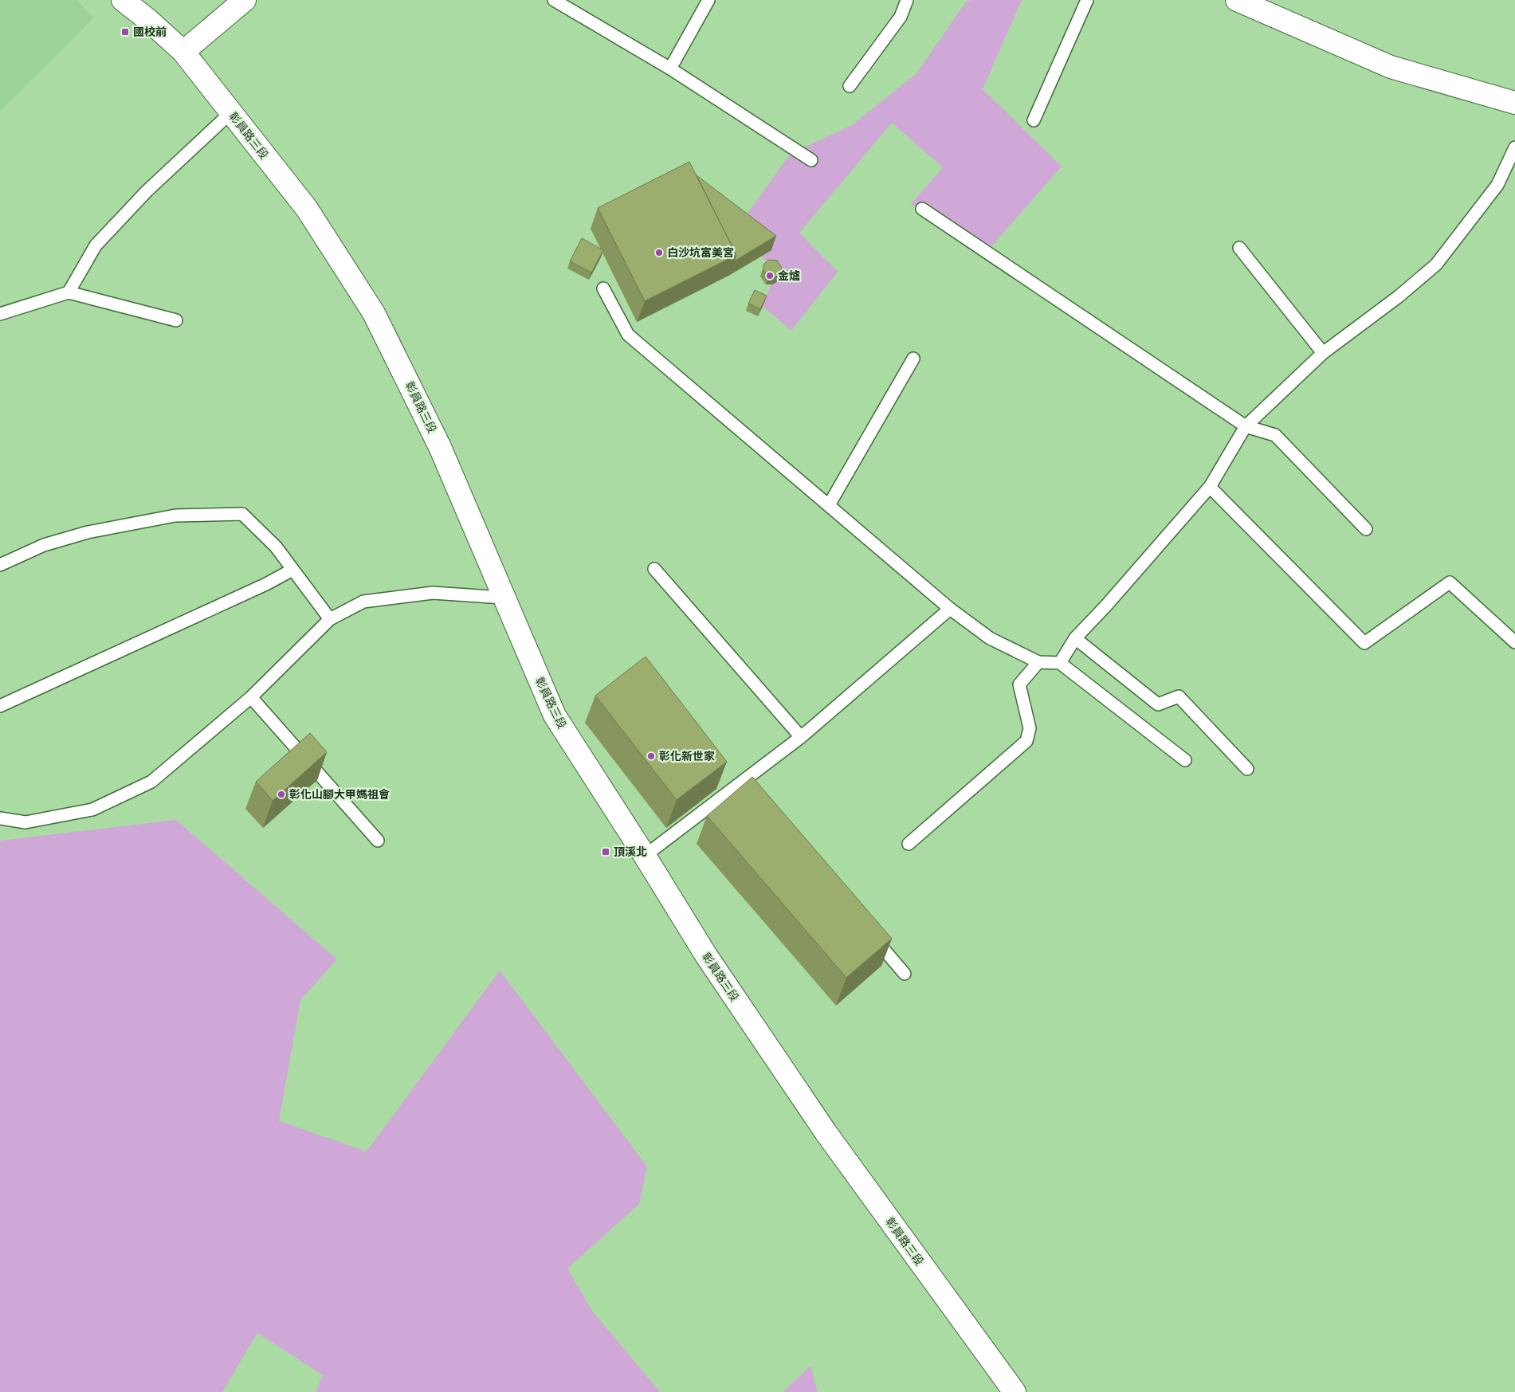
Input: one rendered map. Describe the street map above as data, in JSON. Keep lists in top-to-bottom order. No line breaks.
{"streets":{"main road":["彰員路三段"]},"places":{"transit":["國校前","頂溪北"],"other":["白沙坑富美宮","金爐","彰化新世家","彰化山腳大甲媽祖會"]}}
